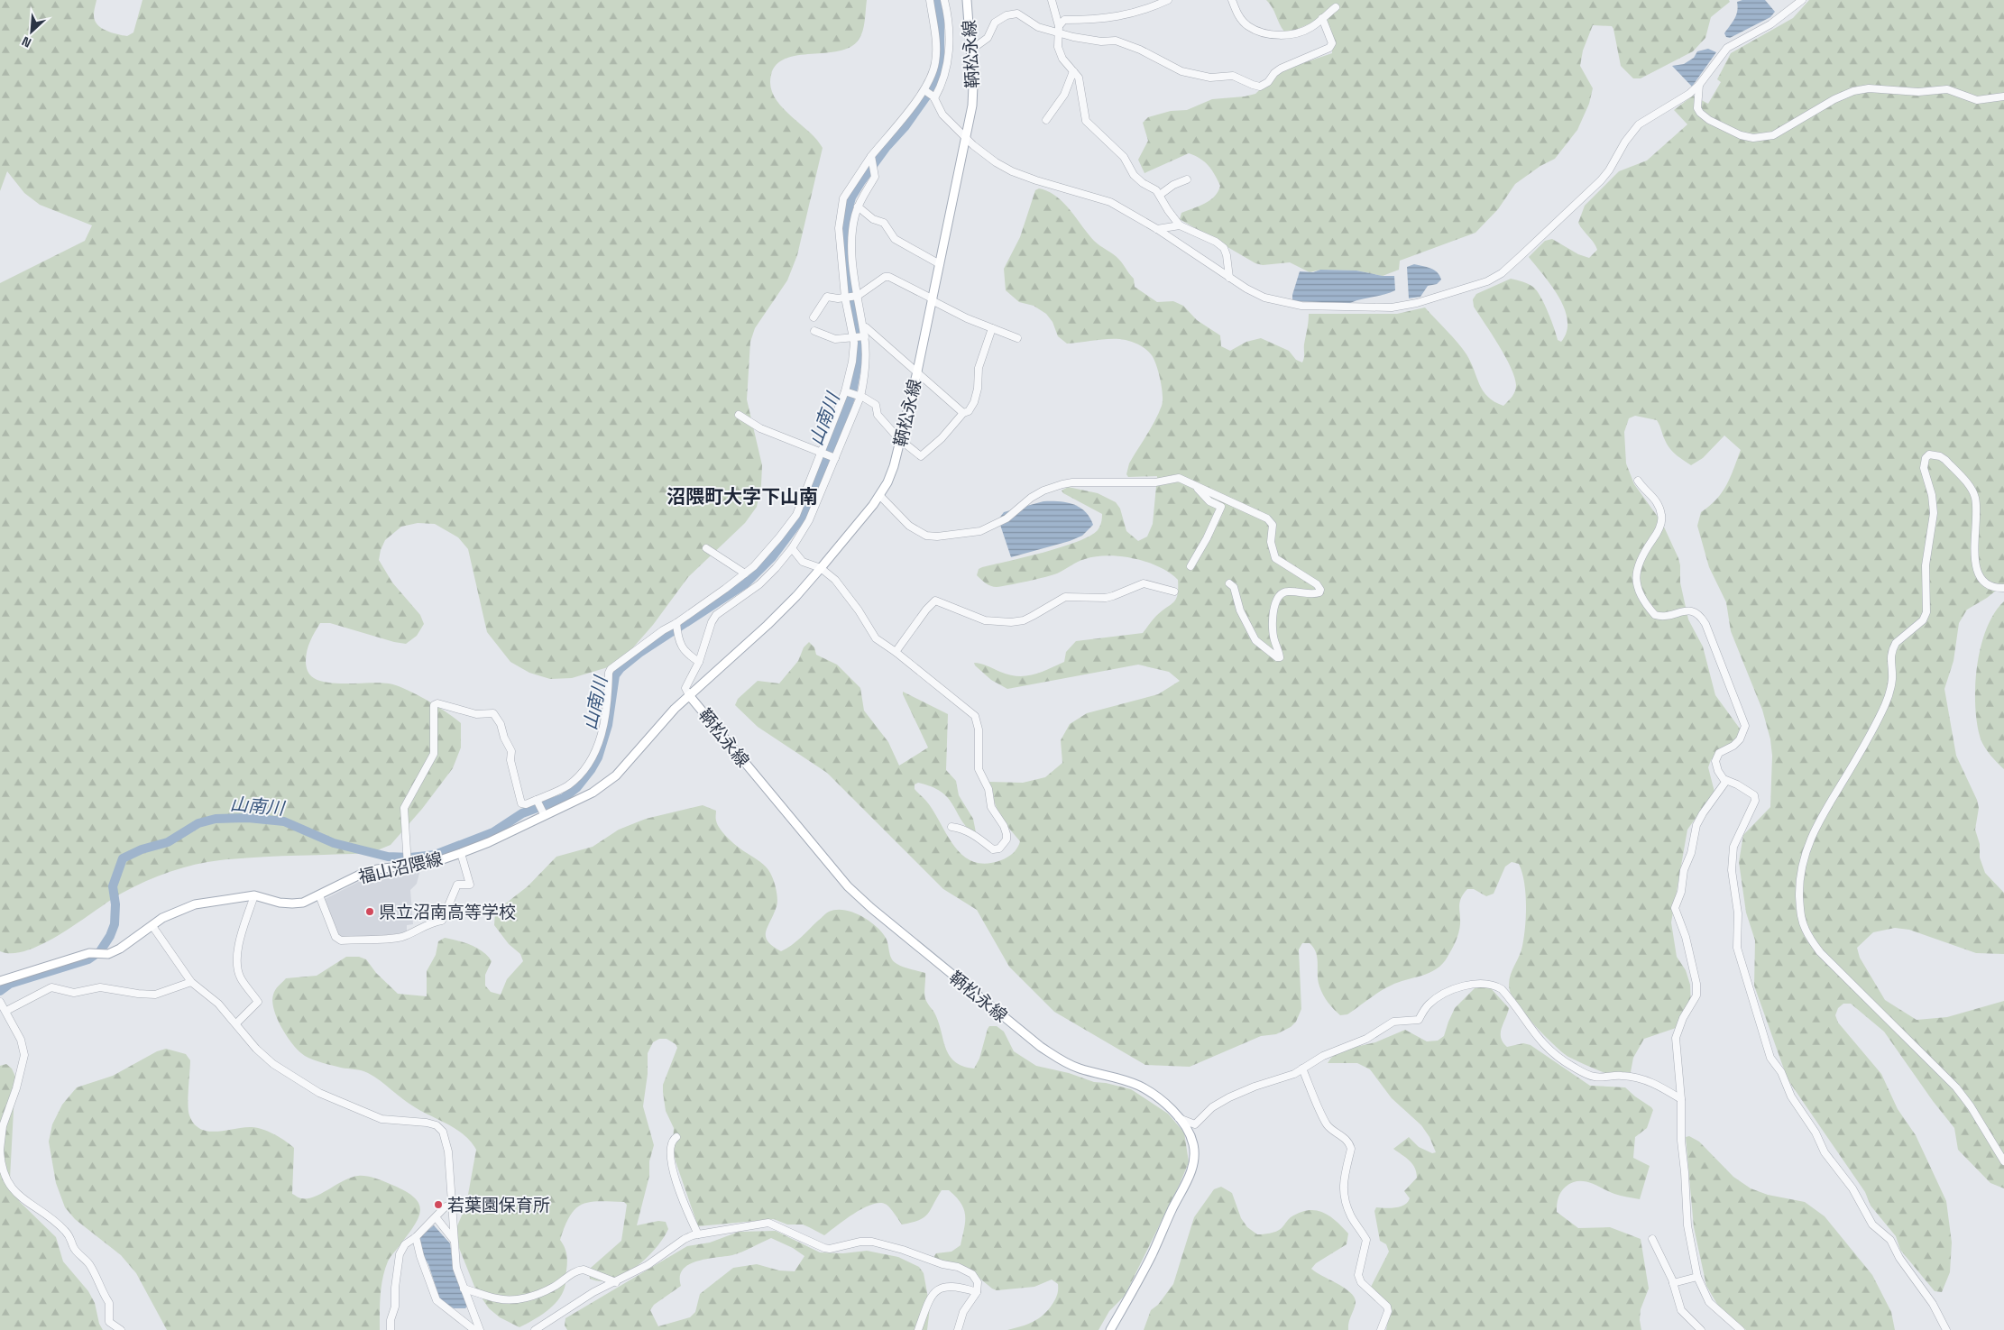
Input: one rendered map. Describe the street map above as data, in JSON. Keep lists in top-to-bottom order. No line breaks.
{"streets":{"main road":["鞆松永線","福山沼隈線"]},"crossings":[["鞆松永線","福山沼隈線"]],"districts":["沼隈町大字下山南"],"water":["山南川"],"places":["県立沼南高等学校","若葉園保育所"],"north":"bottom left"}
